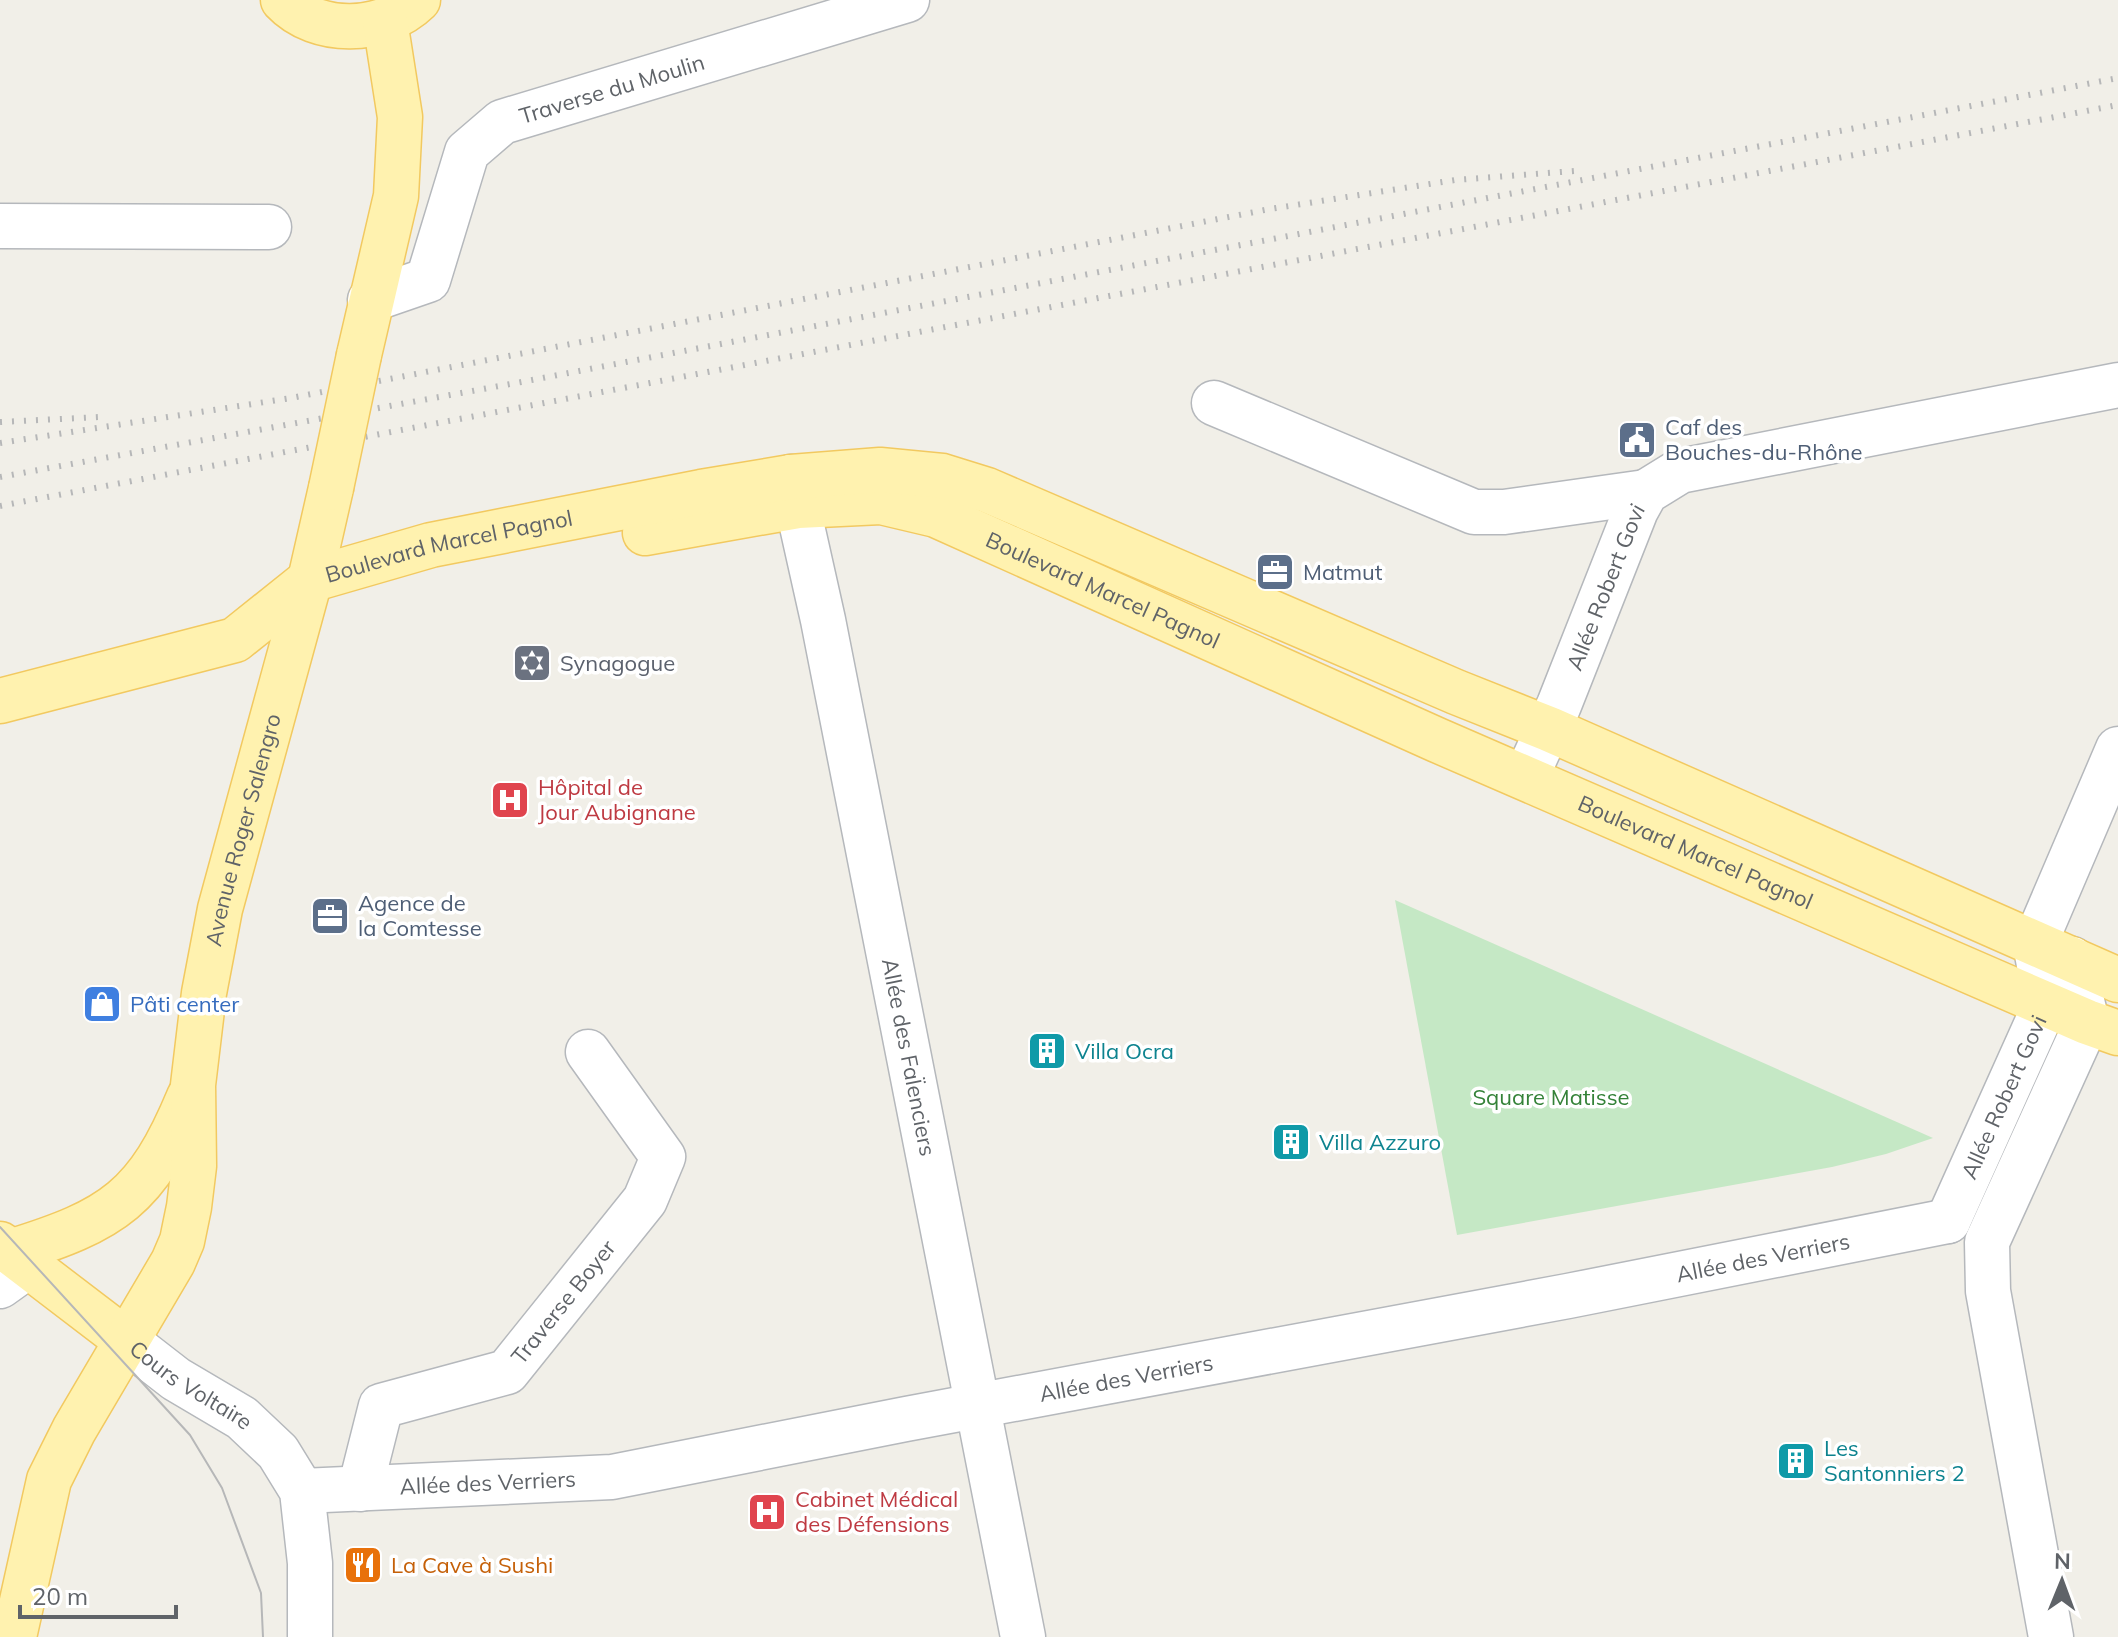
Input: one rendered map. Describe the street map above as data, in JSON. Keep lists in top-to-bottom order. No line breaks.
{"streets":{"main road":["Boulevard Marcel Pagnol","Avenue Roger Salengro","Cours Voltaire"],"street":["Traverse du Moulin","Allée Robert Govi","Allée des FaÏenciers","Allée des Verriers","Traverse Boyer"]},"crossings":[["Traverse du Moulin","Avenue Roger Salengro"],["Boulevard Marcel Pagnol","Allée Robert Govi"],["Boulevard Marcel Pagnol","Avenue Roger Salengro"],["Boulevard Marcel Pagnol","Allée des FaÏenciers"],["Allée Robert Govi","Allée des Verriers"],["Avenue Roger Salengro","Cours Voltaire"],["Allée des FaÏenciers","Allée des Verriers"],["Allée des Verriers","Traverse Boyer"],["Allée des Verriers","Cours Voltaire"]],"parks":["Square Matisse"],"places":{"public building":["Caf des Bouches-du-Rhône"],"office":["Matmut","Agence de la Comtesse"],"synagogue":["Synagogue"],"hospital":["Hôpital de Jour Aubignane","Cabinet Médical des Défensions"],"shop":["Pâti center"],"building":["Villa Ocra","Villa Azzuro","Les Santonniers 2"],"restaurant":["La Cave à Sushi"]},"scale_bar":"20 m","north":"top"}
